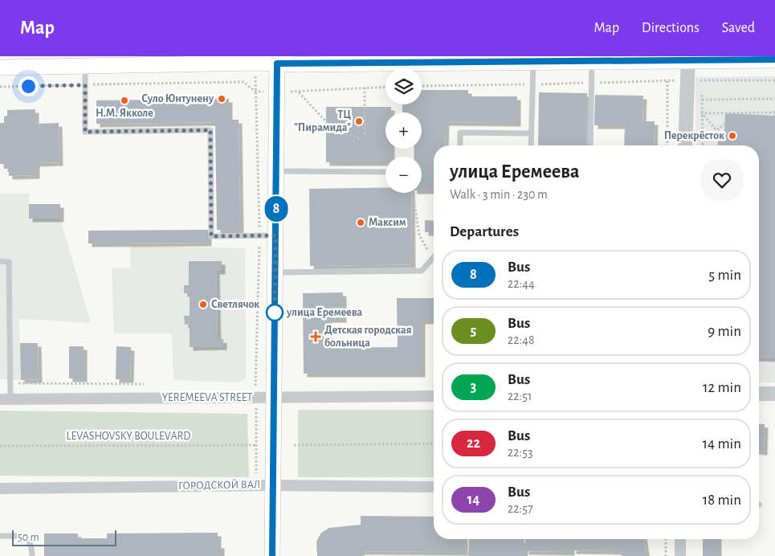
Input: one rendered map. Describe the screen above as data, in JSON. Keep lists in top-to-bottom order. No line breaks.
{"streets":{"street":["YEREMEEVA STREET","ГОРОДСКОЙ ВАЛ"],"path":["LEVASHOVSKY BOULEVARD"]},"places":{"other":["Суло Юнтунену","Н.М. Якколе","ТЦ \"Пирамида\"","Перекрёсток","Максим","Светлячок","улица Еремеева"],"health":["Детская городская больница"]},"lines":["bus line 8"],"scale_bar":"50 m","page":{"header":"Map","nav":["Map","Directions","Saved"],"on_map":"8","map_buttons":["+","−"],"heading":[["улица Еремеева","Walk · 3 min · 230 m"],"Departures"],"list":[{"mark":"8","name":"Bus","note":"22:44","value":"5 min"},{"mark":"5","name":"Bus","note":"22:48","value":"9 min"},{"mark":"3","name":"Bus","note":"22:51","value":"12 min"},{"mark":"22","name":"Bus","note":"22:53","value":"14 min"},{"mark":"14","name":"Bus","note":"22:57","value":"18 min"}],"scale":"50 m"}}
